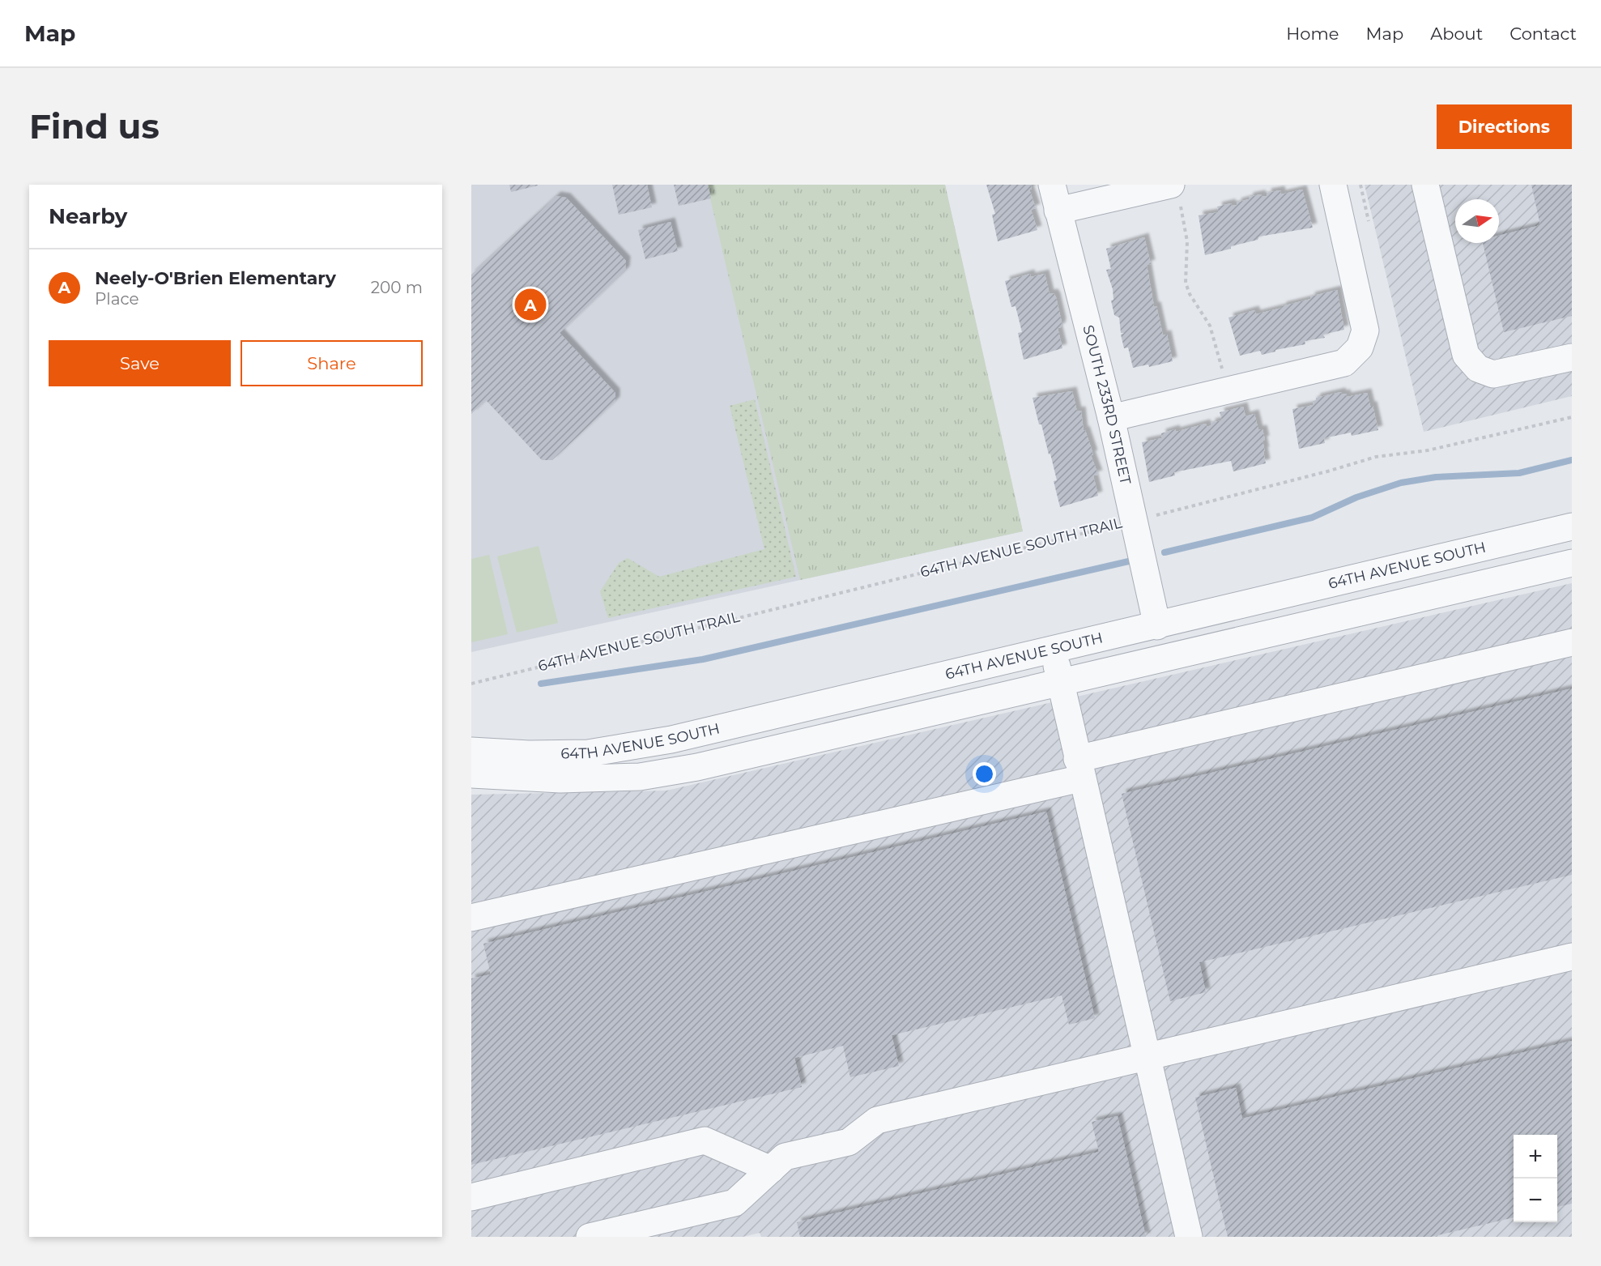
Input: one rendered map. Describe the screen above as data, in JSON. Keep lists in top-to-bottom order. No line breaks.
{"streets":{"street":["SOUTH 233RD STREET","64TH AVENUE SOUTH"],"path":["64TH AVENUE SOUTH TRAIL"]},"crossings":[["SOUTH 233RD STREET","64TH AVENUE SOUTH TRAIL"],["SOUTH 233RD STREET","64TH AVENUE SOUTH"]],"north":"right","page":{"header":"Map","nav":["Home","Map","About","Contact"],"buttons":["Directions",["Save","Share"]],"title":"Find us","heading":"Nearby","list":[{"mark":"A","name":"Neely-O'Brien Elementary","note":"Place","value":"200 m"}],"pins":"A","map_buttons":["+","−"]}}
